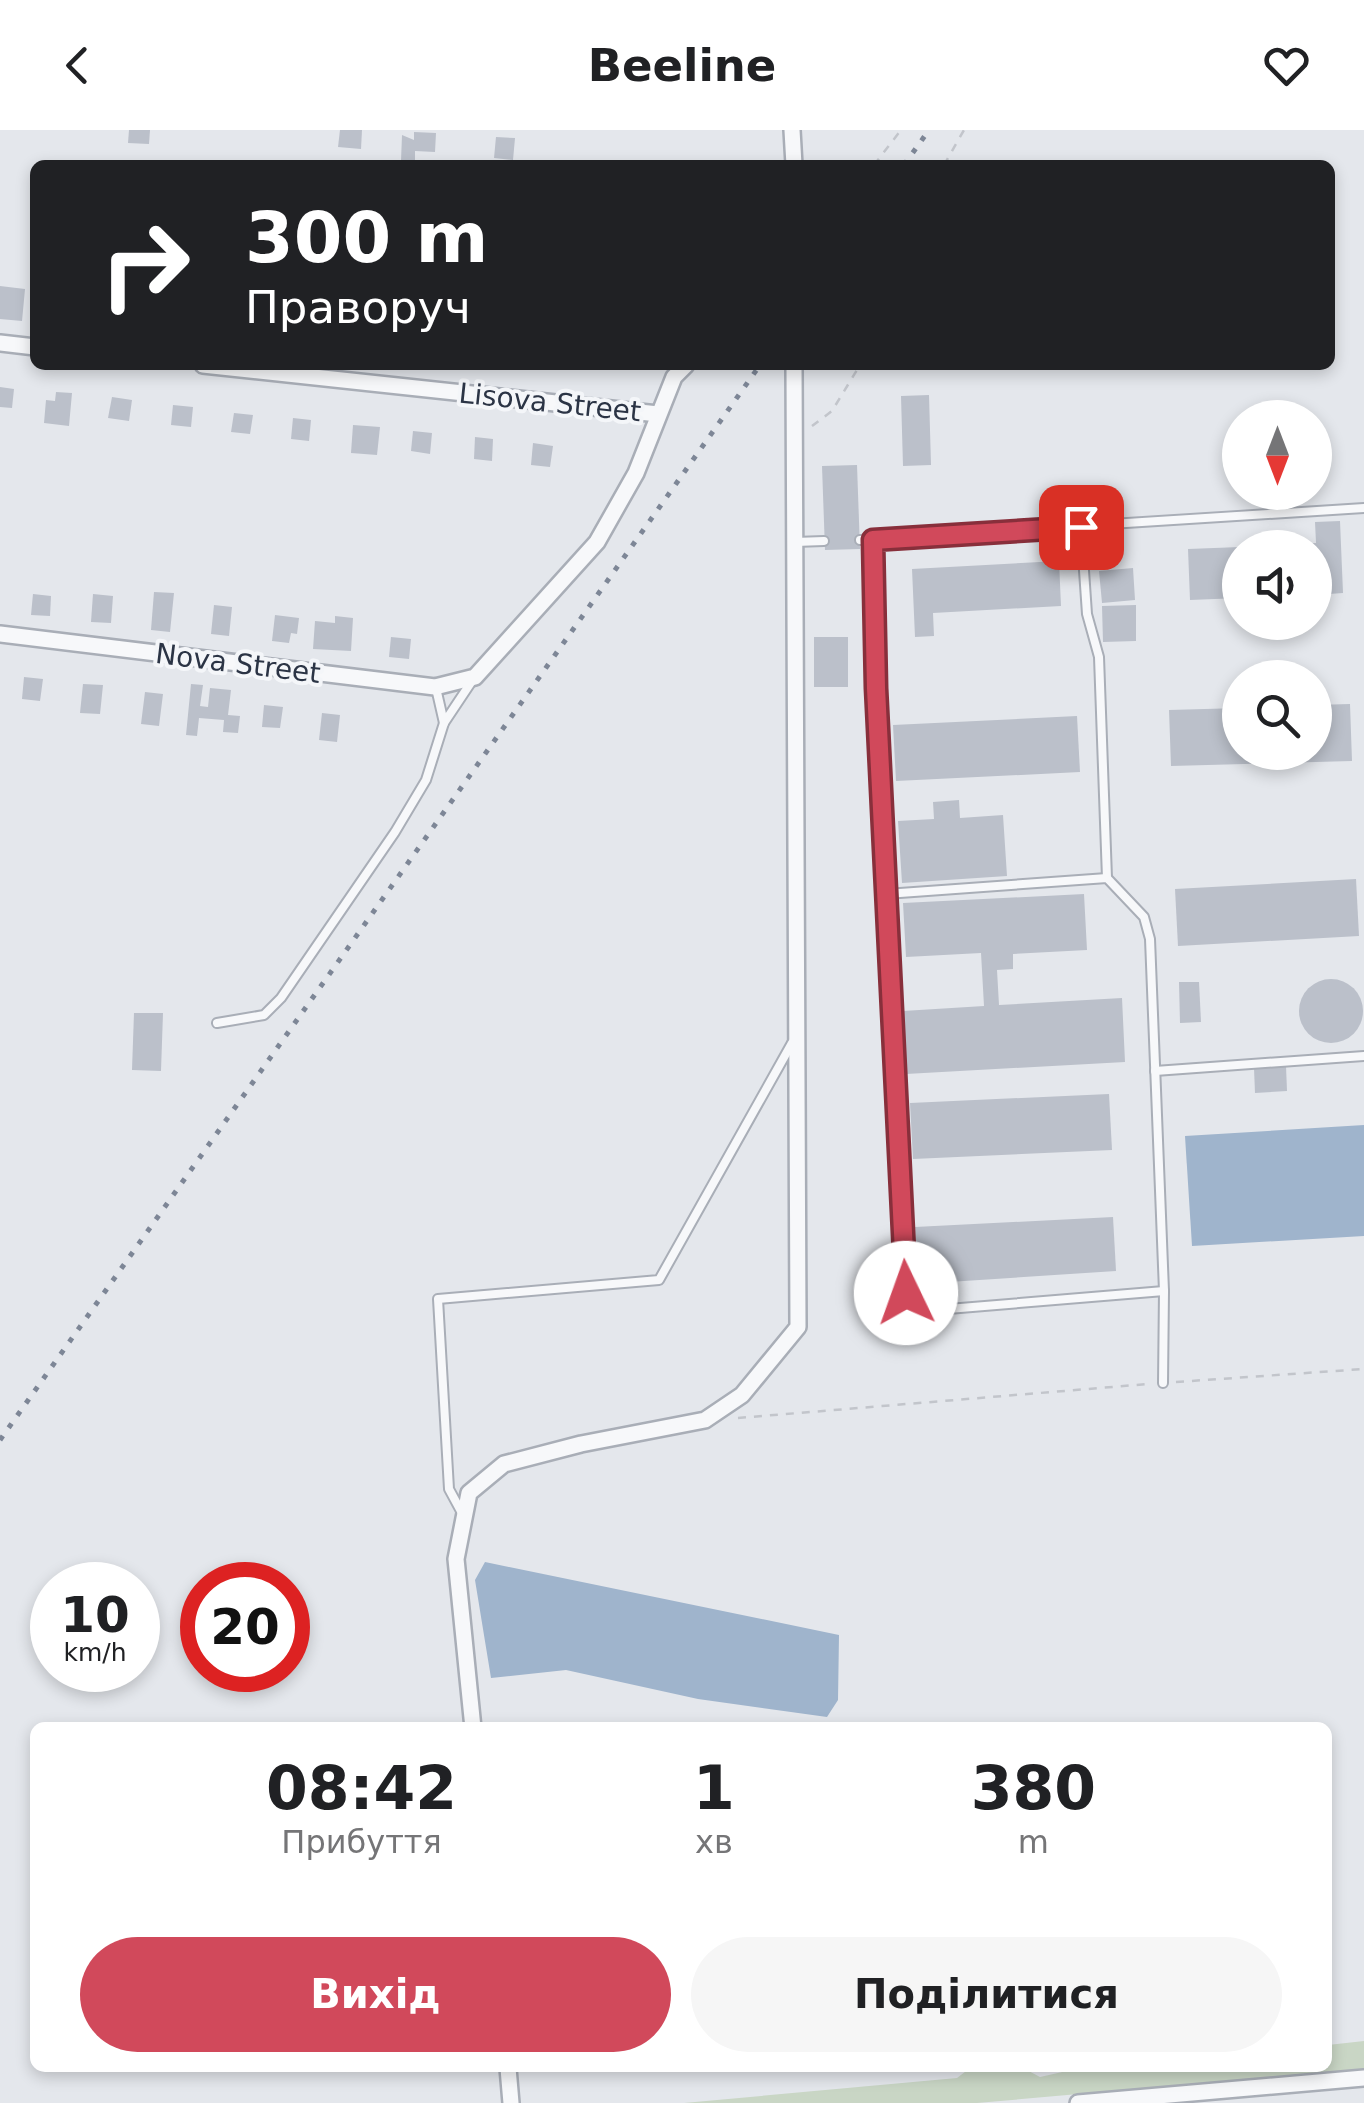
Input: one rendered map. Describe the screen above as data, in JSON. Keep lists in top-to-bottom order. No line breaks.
{"streets":{"street":["Lisova Street","Nova Street"]},"north":"bottom","page":{"header":"Beeline","turn":["300 m","Праворуч"],"speed":"10 km/h","limit":"20","eta":["08:42","Прибуття","1","хв","380","m"],"buttons":["Вихід","Поділитися"]}}
